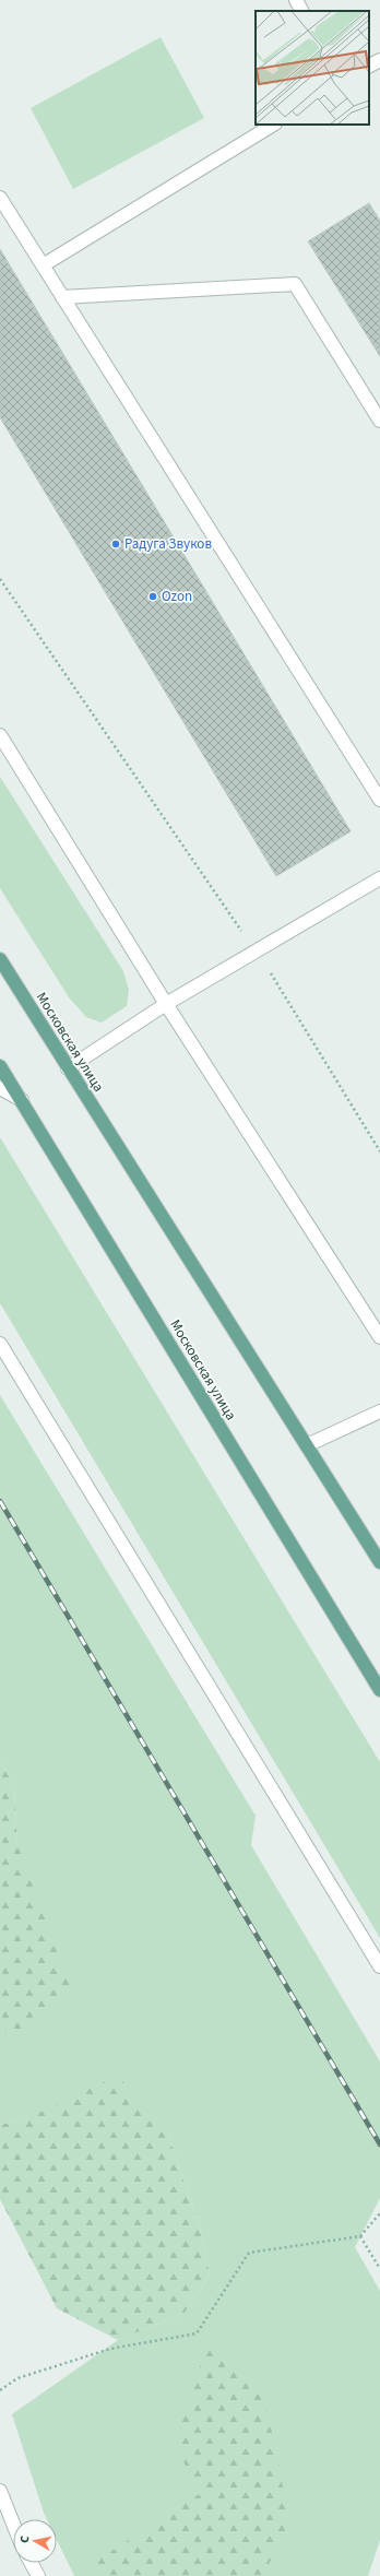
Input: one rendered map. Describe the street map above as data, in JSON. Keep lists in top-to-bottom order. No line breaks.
{"streets":{"main road":["Московская улица"]},"places":["Радуга Звуков","Ozon"],"north":"left"}
